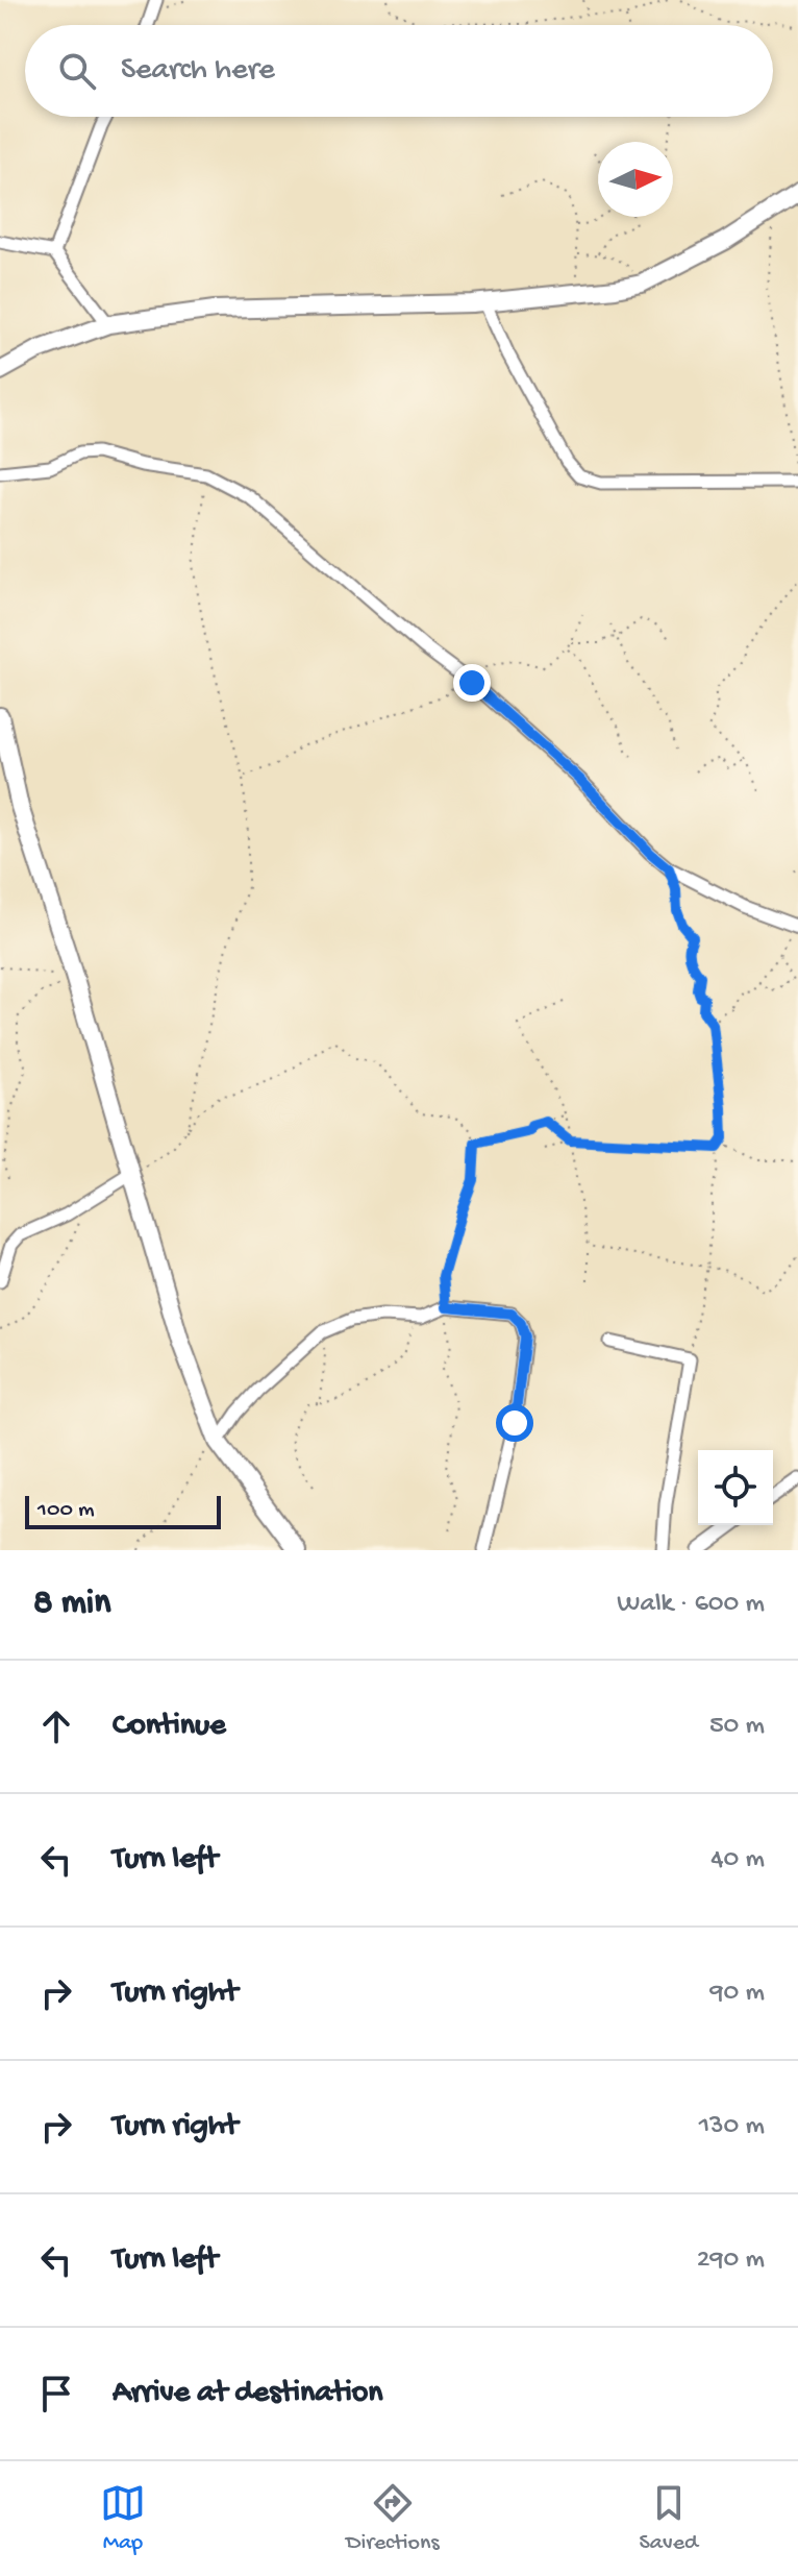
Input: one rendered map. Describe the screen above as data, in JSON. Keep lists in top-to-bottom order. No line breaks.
{"scale_bar":"100 m","north":"right","page":{"search":"Search here","scale":"100 m","heading":["8 min","Walk · 600 m"],"list":[["Continue","50 m"],["Turn left","40 m"],["Turn right","90 m"],["Turn right","130 m"],["Turn left","290 m"],"Arrive at destination"],"nav":["Map","Directions","Saved"]}}
